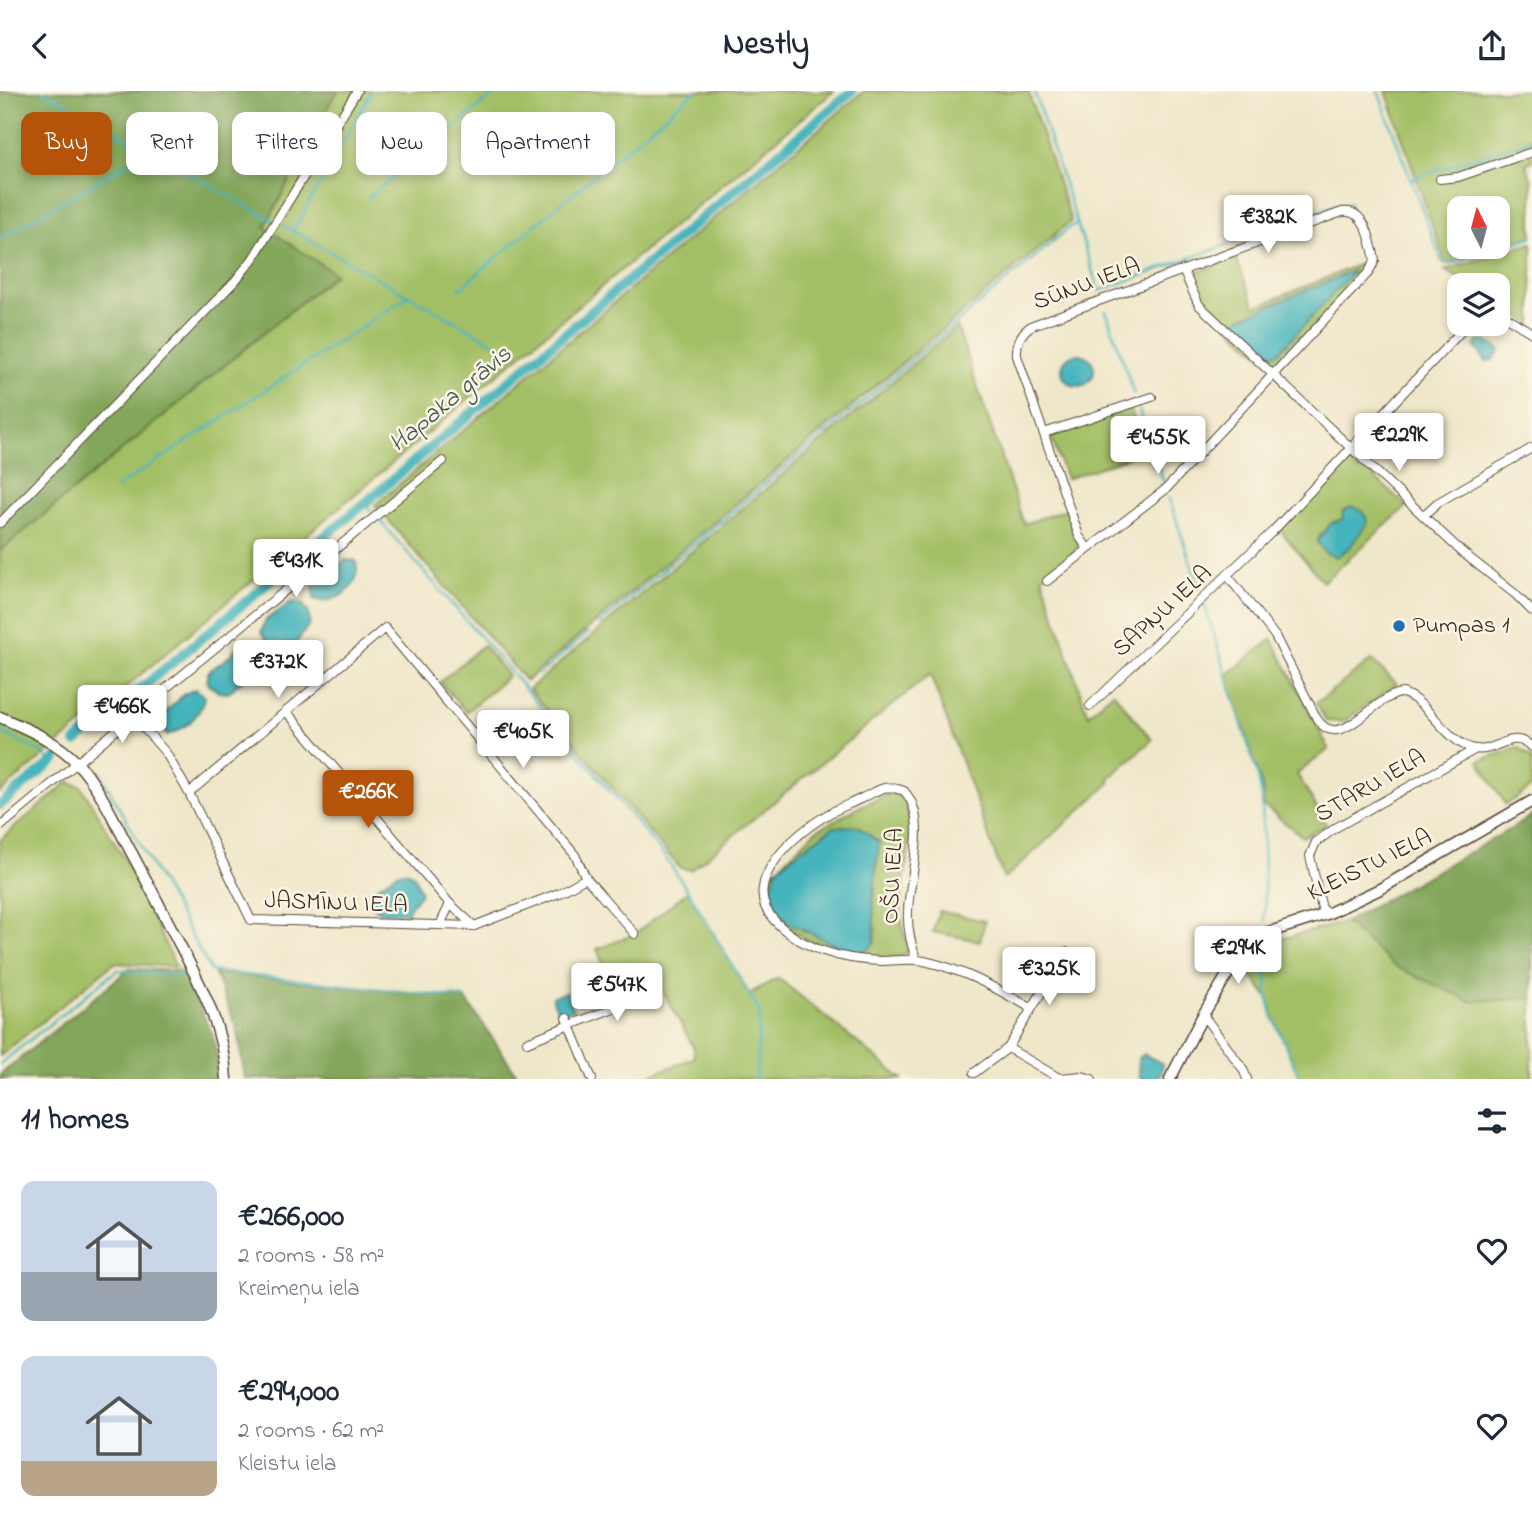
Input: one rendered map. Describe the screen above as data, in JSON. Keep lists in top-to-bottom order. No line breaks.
{"streets":{"street":["SŪNU IELA","SAPŅU IELA","STARU IELA","KLEISTU IELA","OŠU IELA","JASMĪNU IELA"]},"crossings":[["SAPŅU IELA","STARU IELA"],["STARU IELA","KLEISTU IELA"]],"water":["Hapaka grāvis"],"places":["Pumpas 1"],"north":"top","page":{"header":"Nestly","chip":["Buy","Rent","Filters","New","Apartment"],"price":["€382K","€229K","€455K","€431K","€372K","€466K","€405K","€266K","€294K","€325K","€547K"],"heading":"11 homes","list":[{"name":"€266,000","note":"2 rooms · 58 m² · Kreimeņu iela"},{"name":"€294,000","note":"2 rooms · 62 m² · Kleistu iela"}]}}
